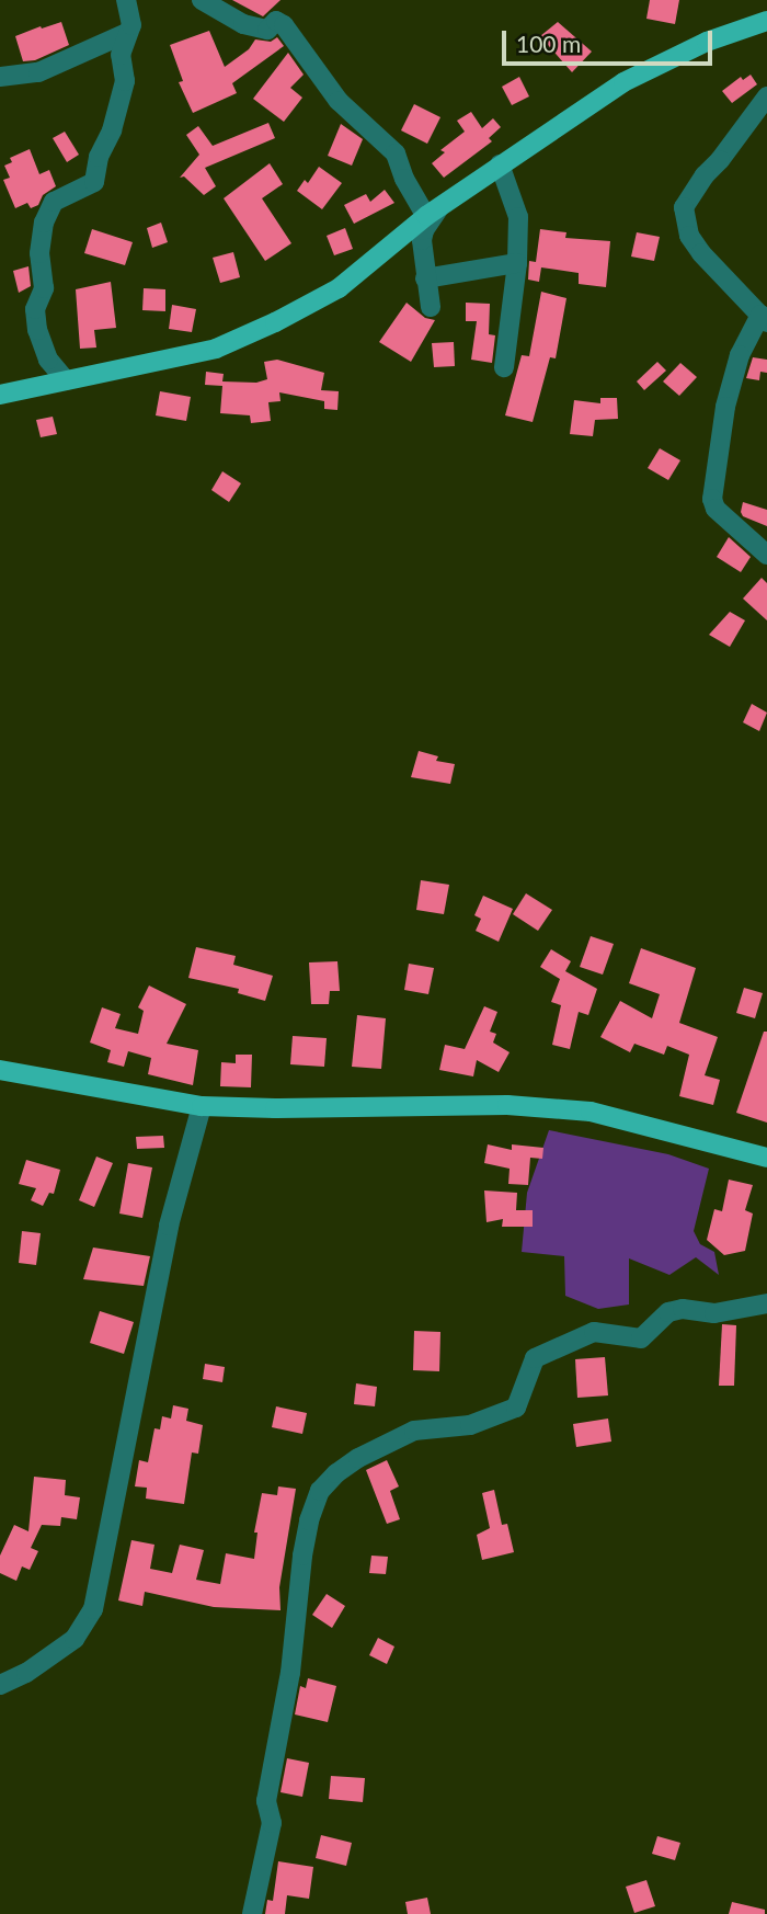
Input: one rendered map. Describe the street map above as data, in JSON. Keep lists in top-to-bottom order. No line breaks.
{"scale_bar":"100 m"}
